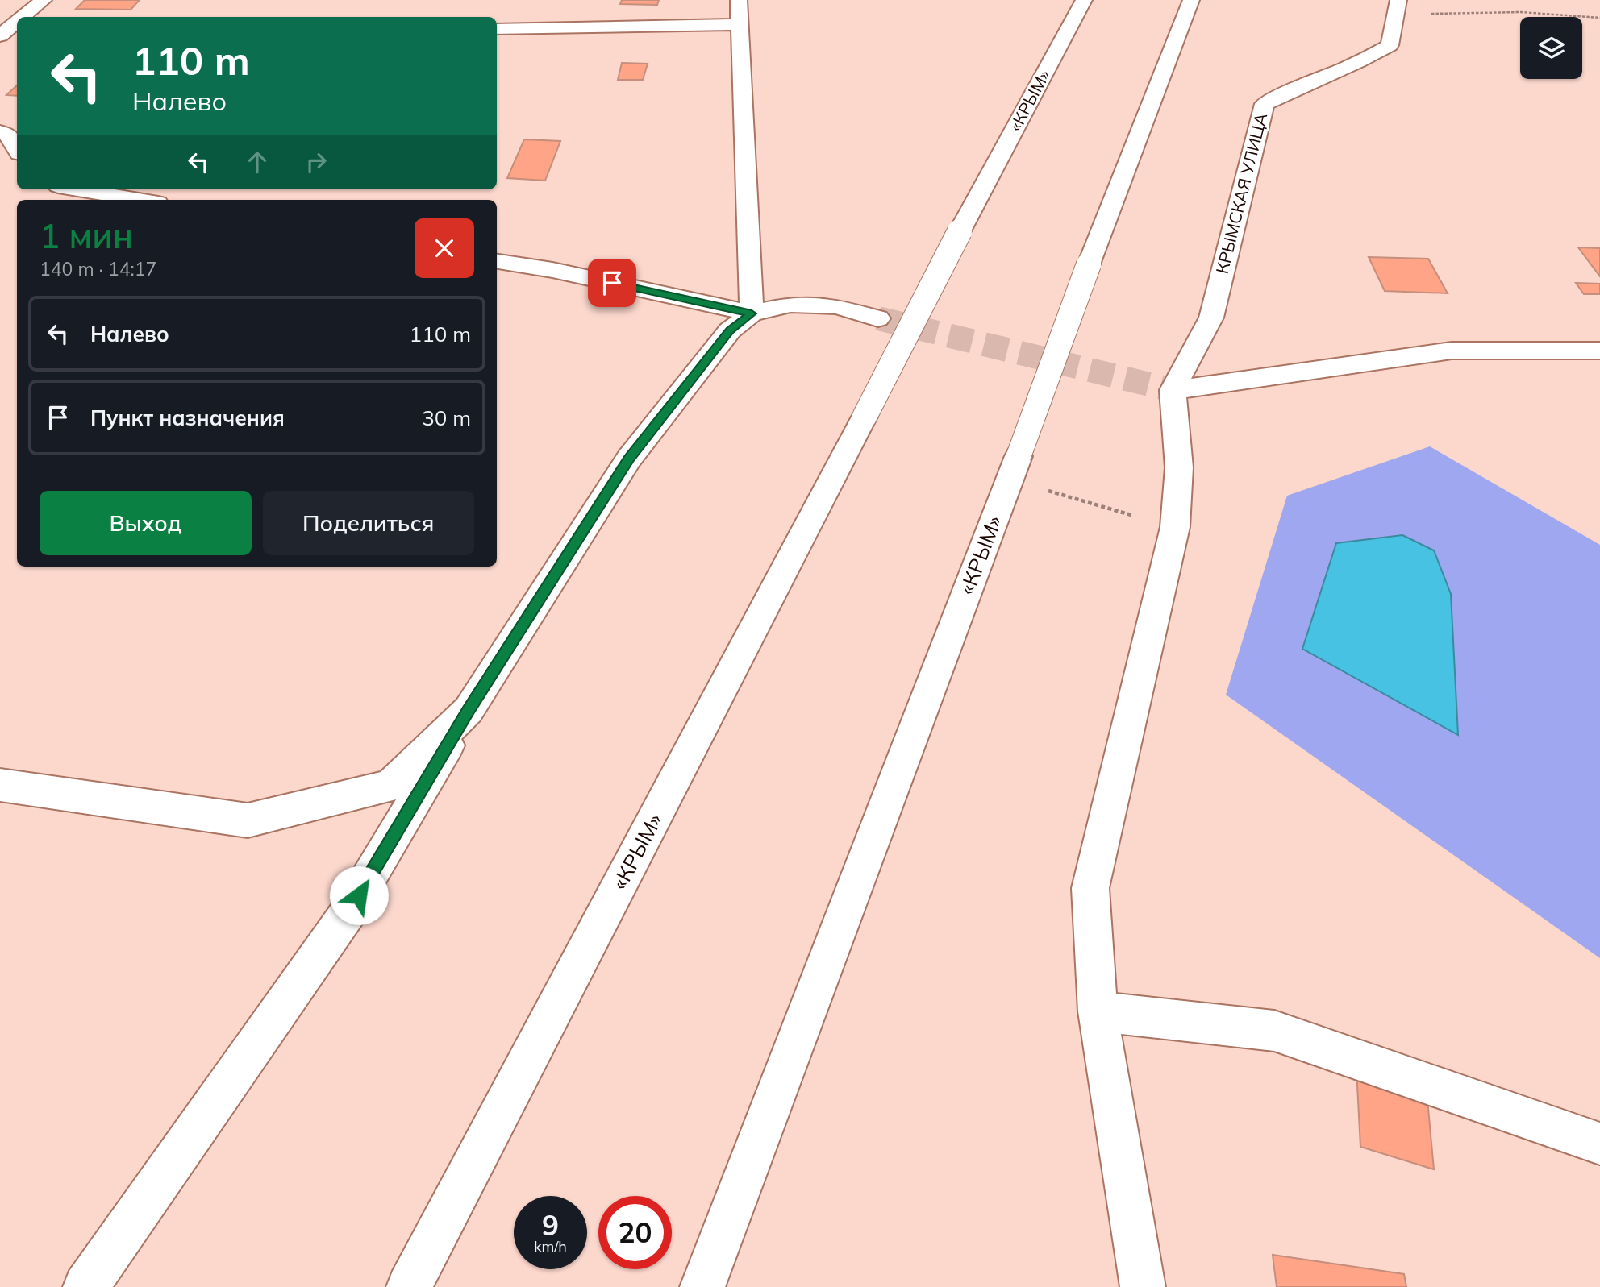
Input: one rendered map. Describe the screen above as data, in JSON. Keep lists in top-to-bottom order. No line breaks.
{"streets":{"main road":["«КРЫМ»","КРЫМСКАЯ УЛИЦА"]},"page":{"turn":["110 m","Налево"],"heading":["1 мин","140 m · 14:17"],"list":[{"name":"Налево","value":"110 m"},{"name":"Пункт назначения","value":"30 m"}],"buttons":["Выход","Поделиться"],"speed":"9 km/h","limit":"20"}}
